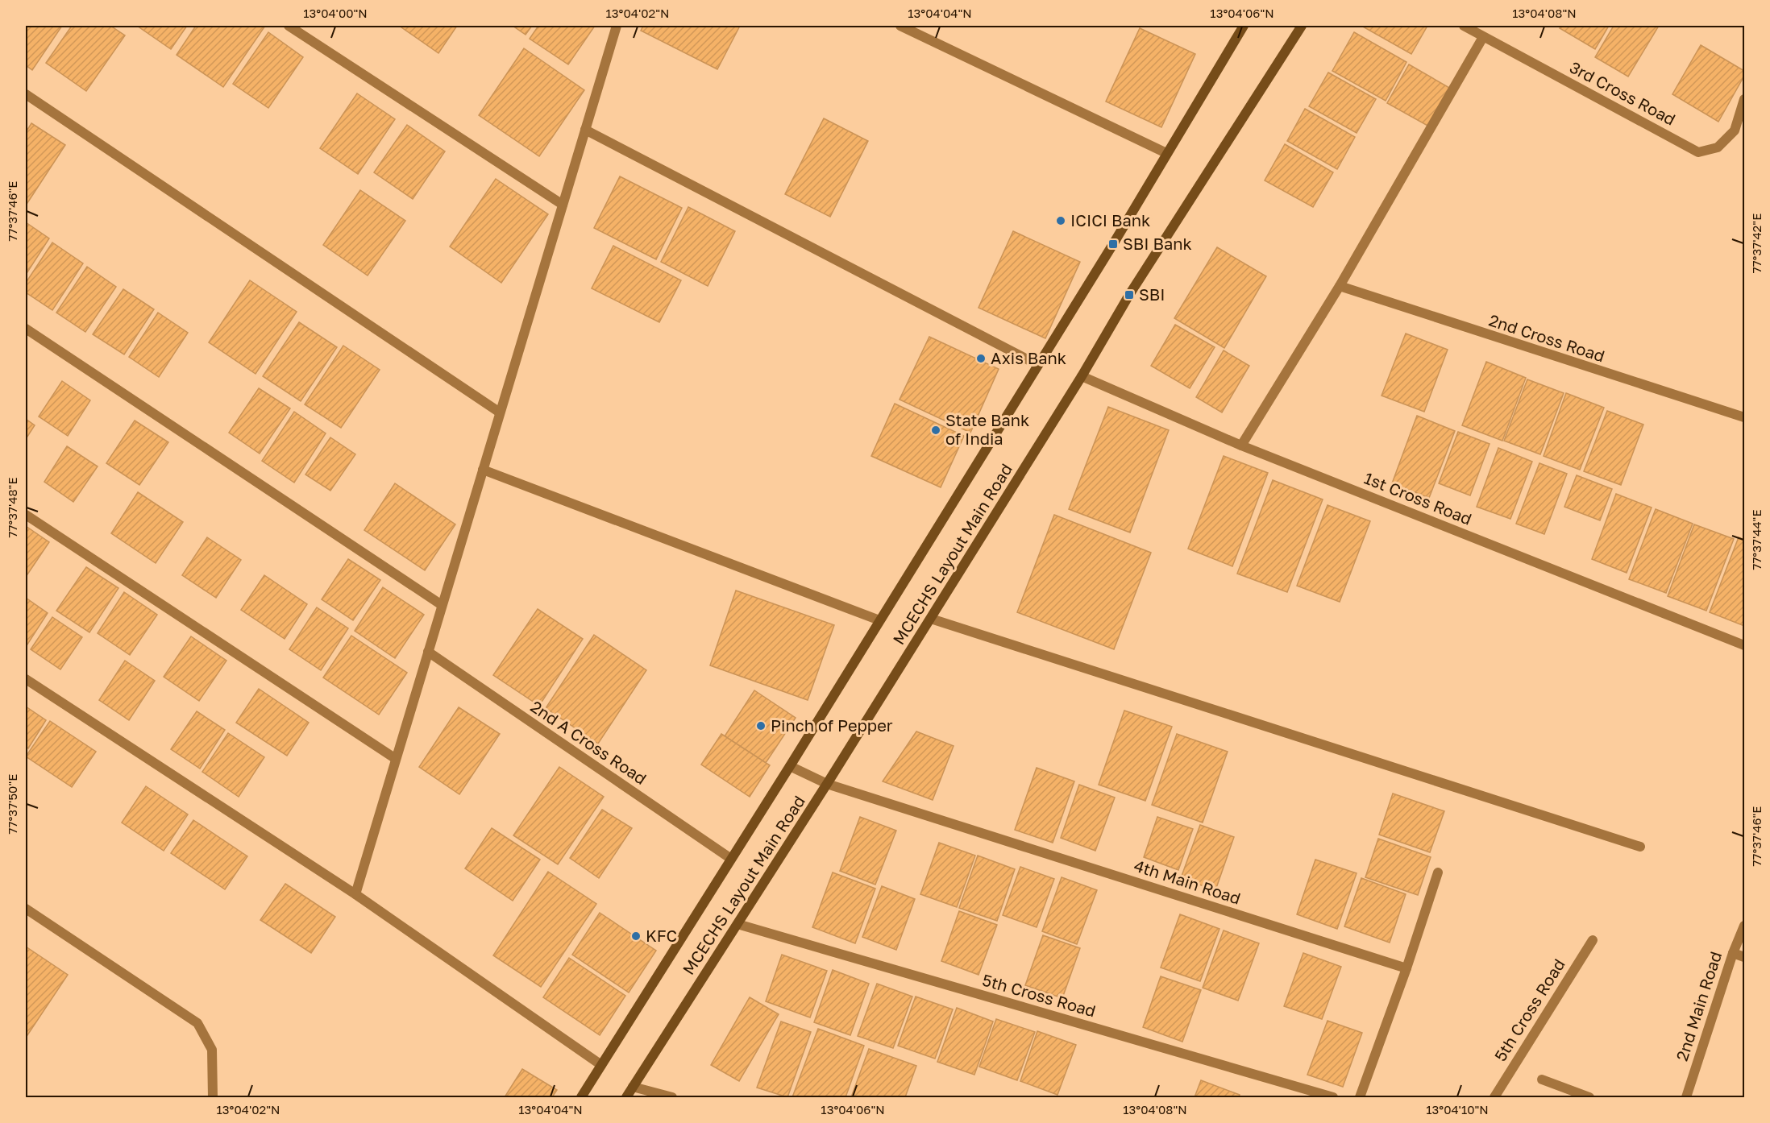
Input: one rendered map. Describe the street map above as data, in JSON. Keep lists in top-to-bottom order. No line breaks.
{"streets":{"main road":["MCECHS Layout Main Road"],"street":["3rd Cross Road","2nd Cross Road","1st Cross Road","2nd A Cross Road","4th Main Road","5th Cross Road","2nd Main Road"]},"crossings":[["1st Cross Road","MCECHS Layout Main Road"],["MCECHS Layout Main Road","2nd A Cross Road"],["MCECHS Layout Main Road","4th Main Road"],["MCECHS Layout Main Road","5th Cross Road"]],"places":{"other":["ICICI Bank","Axis Bank","State Bank of India","Pinch of Pepper","KFC"],"transit":["SBI Bank","SBI"]},"coordinates":["13°04'00\"N","13°04'02\"N","13°04'04\"N","13°04'06\"N","13°04'08\"N","77°37'46\"E","77°37'42\"E","77°37'48\"E","77°37'44\"E","77°37'50\"E","13°04'10\"N"]}
